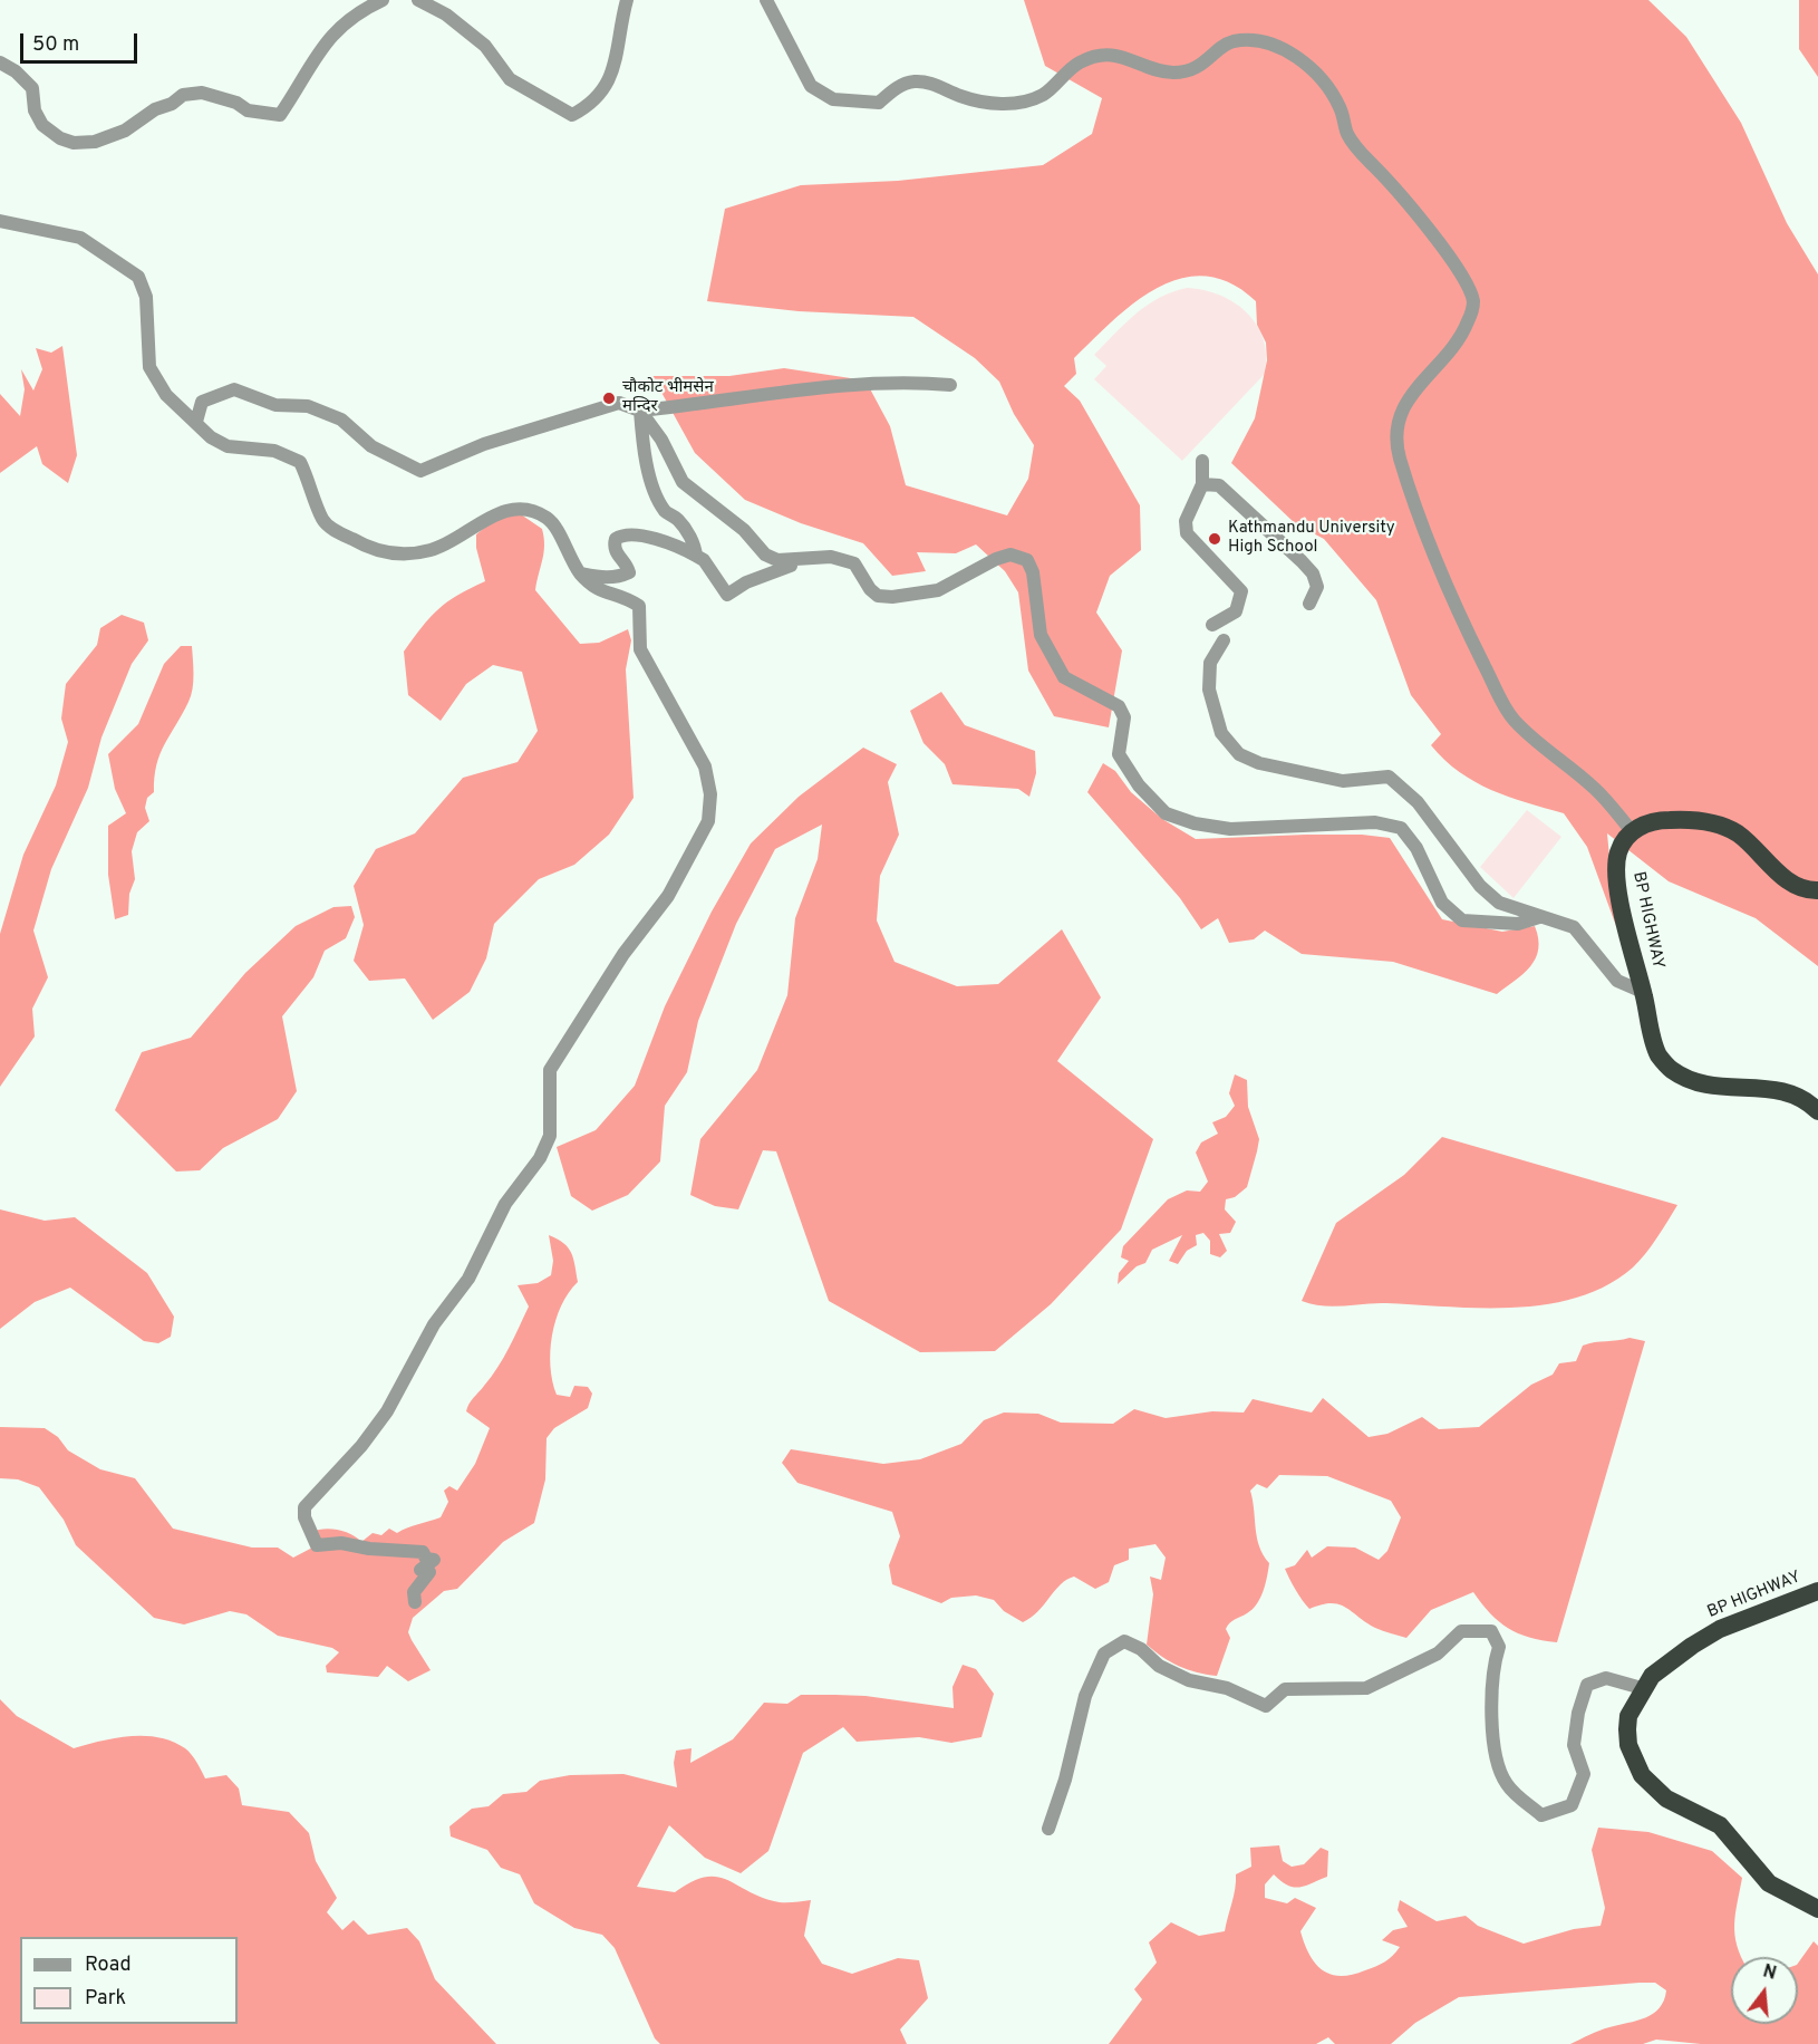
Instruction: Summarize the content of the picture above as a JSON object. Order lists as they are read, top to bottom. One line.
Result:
{"streets":{"highway":["BP HIGHWAY"]},"places":["चौकोट भीमसेन मन्दिर","Kathmandu University High School"],"legend":["Road","Park"],"scale_bar":"50 m","north":"top"}
